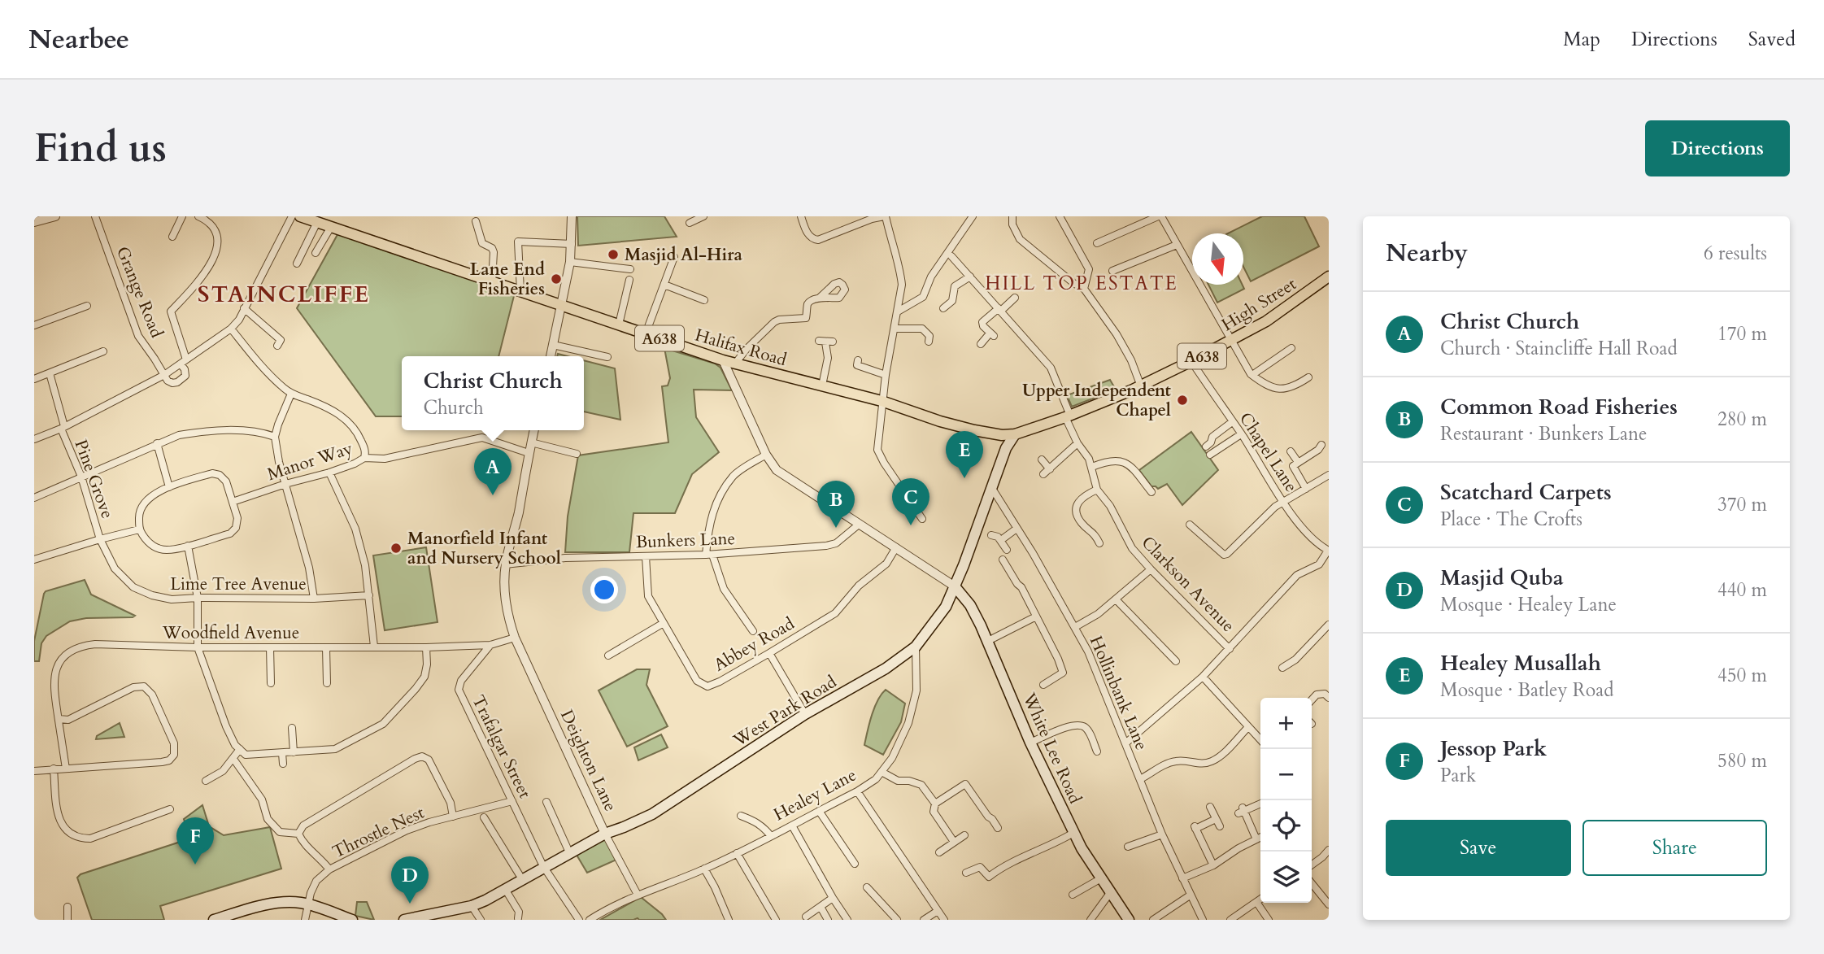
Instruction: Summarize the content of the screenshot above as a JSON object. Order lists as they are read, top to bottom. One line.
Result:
{"streets":{"main road":["High Street","A638","Halifax Road","West Park Road","White Lee Road"],"street":["Grange Road","Chapel Lane","Manor Way","Pine Grove","Bunkers Lane","Lime Tree Avenue","Clarkson Avenue","Woodfield Avenue","Abbey Road","Hollinbank Lane","Trafalgar Street","Deighton Lane","Healey Lane","Throstle Nest"]},"crossings":[["High Street","Halifax Road"],["High Street","Chapel Lane"],["High Street","Clarkson Avenue"],["High Street","West Park Road"],["Halifax Road","West Park Road"],["Manor Way","Deighton Lane"],["Pine Grove","Lime Tree Avenue"],["Bunkers Lane","Abbey Road"],["Bunkers Lane","Deighton Lane"],["Woodfield Avenue","Trafalgar Street"],["Woodfield Avenue","Deighton Lane"],["Hollinbank Lane","West Park Road"],["West Park Road","White Lee Road"],["West Park Road","Deighton Lane"],["West Park Road","Healey Lane"],["Trafalgar Street","Throstle Nest"],["Deighton Lane","Healey Lane"]],"districts":["HILL TOP ESTATE","STAINCLIFFE"],"places":["Masjid Al-Hira","Lane End Fisheries","Upper Independent Chapel","Manorfield Infant and Nursery School"],"north":"bottom","page":{"header":"Nearbee","nav":["Map","Directions","Saved"],"buttons":["Directions",["Save","Share"]],"title":"Find us","heading":["Nearby","6 results"],"list":[{"mark":"A","name":"Christ Church","note":"Church · Staincliffe Hall Road","value":"170 m"},{"mark":"B","name":"Common Road Fisheries","note":"Restaurant · Bunkers Lane","value":"280 m"},{"mark":"C","name":"Scatchard Carpets","note":"Place · The Crofts","value":"370 m"},{"mark":"D","name":"Masjid Quba","note":"Mosque · Healey Lane","value":"440 m"},{"mark":"E","name":"Healey Musallah","note":"Mosque · Batley Road","value":"450 m"},{"mark":"F","name":"Jessop Park","note":"Park","value":"580 m"}],"popup":["Christ Church","Church"],"pins":["E","A","C","B","F","D"],"map_buttons":["+","−"]}}
